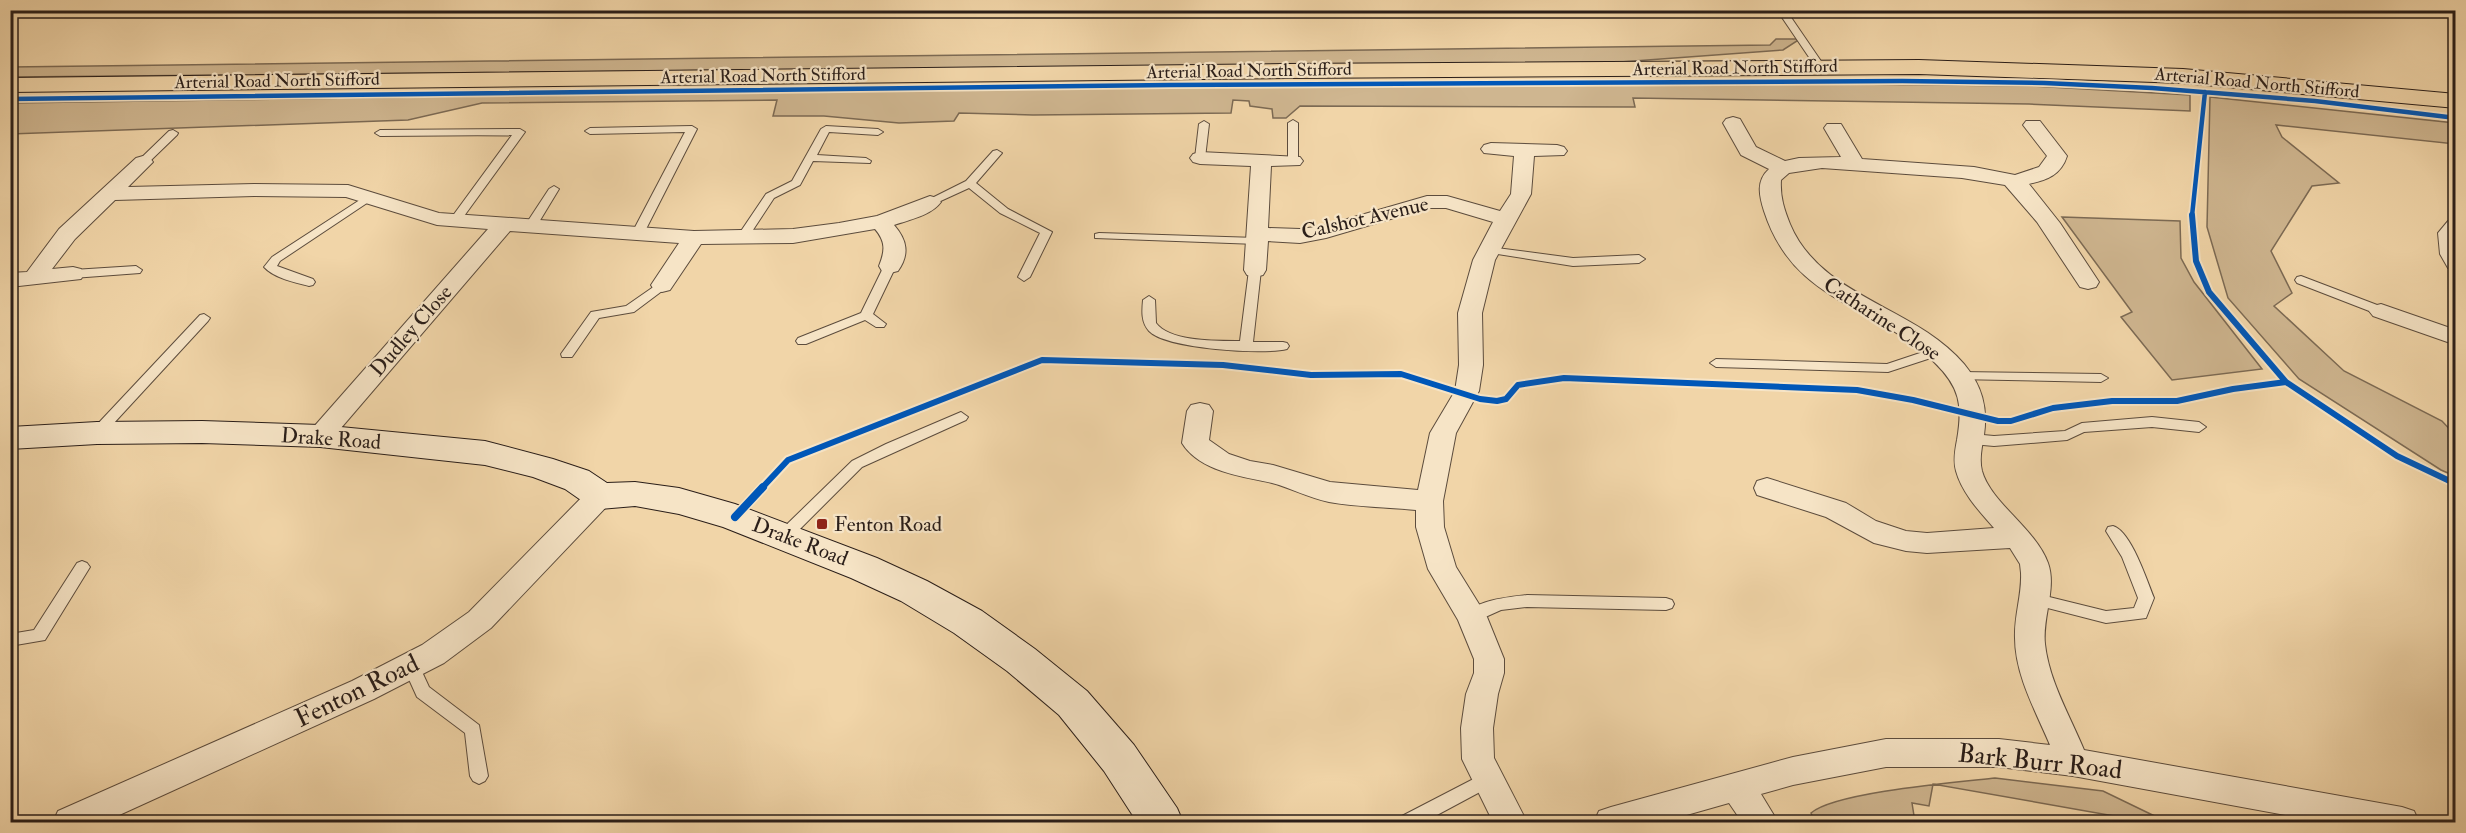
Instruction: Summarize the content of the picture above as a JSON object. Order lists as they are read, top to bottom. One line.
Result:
{"streets":{"main road":["Arterial Road North Stifford"],"street":["Calshot Avenue","Catharine Close","Dudley Close","Drake Road","Fenton Road","Bark Burr Road"]},"crossings":[["Catharine Close","Bark Burr Road"],["Dudley Close","Drake Road"],["Drake Road","Fenton Road"]],"places":{"transit":["Fenton Road"]}}
